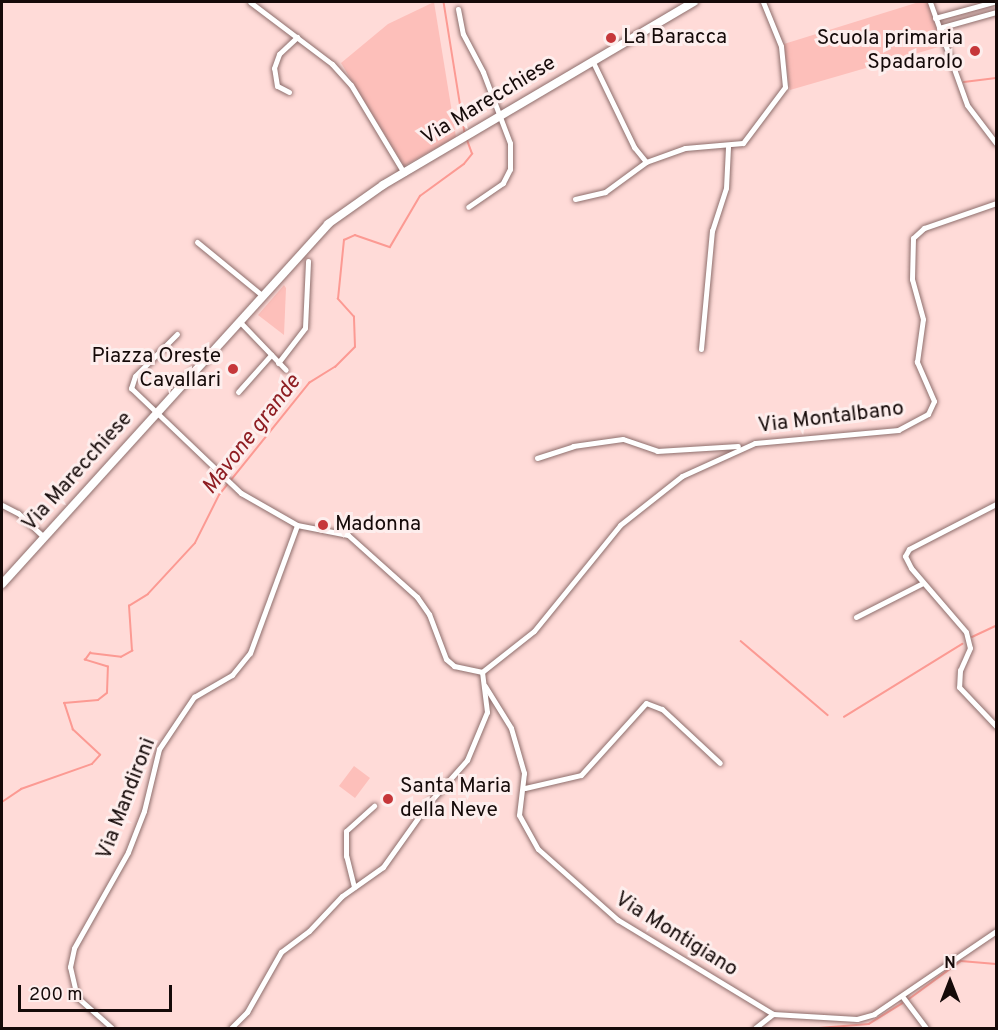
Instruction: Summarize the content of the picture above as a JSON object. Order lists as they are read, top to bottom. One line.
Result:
{"streets":{"main road":["Via Marecchiese"],"street":["Via Montalbano","Via Mandironi","Via Montigiano"]},"water":["Mavone grande"],"places":["La Baracca","Scuola primaria Spadarolo","Piazza Oreste Cavallari","Madonna","Santa Maria della Neve"],"scale_bar":"200 m","north":"top"}
